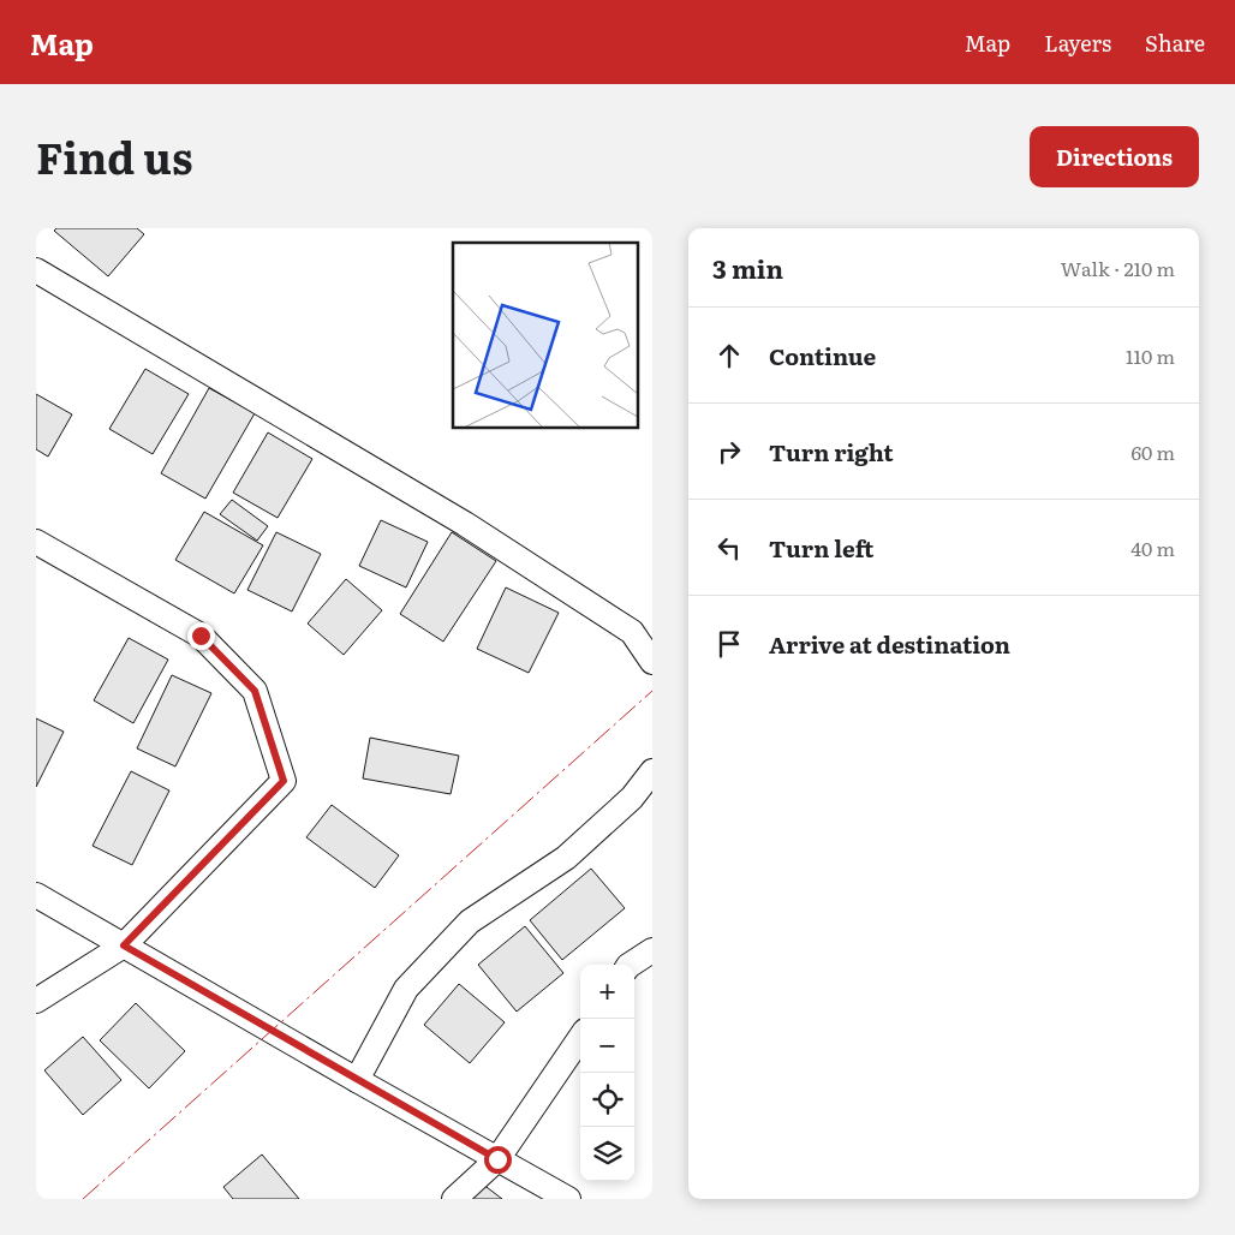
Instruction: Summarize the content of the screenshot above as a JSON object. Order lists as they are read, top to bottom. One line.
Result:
{"page":{"header":"Map","nav":["Map","Layers","Share"],"title":"Find us","buttons":"Directions","heading":["3 min","Walk · 210 m"],"list":[["Continue","110 m"],["Turn right","60 m"],["Turn left","40 m"],"Arrive at destination"],"map_buttons":["+","−"]}}
